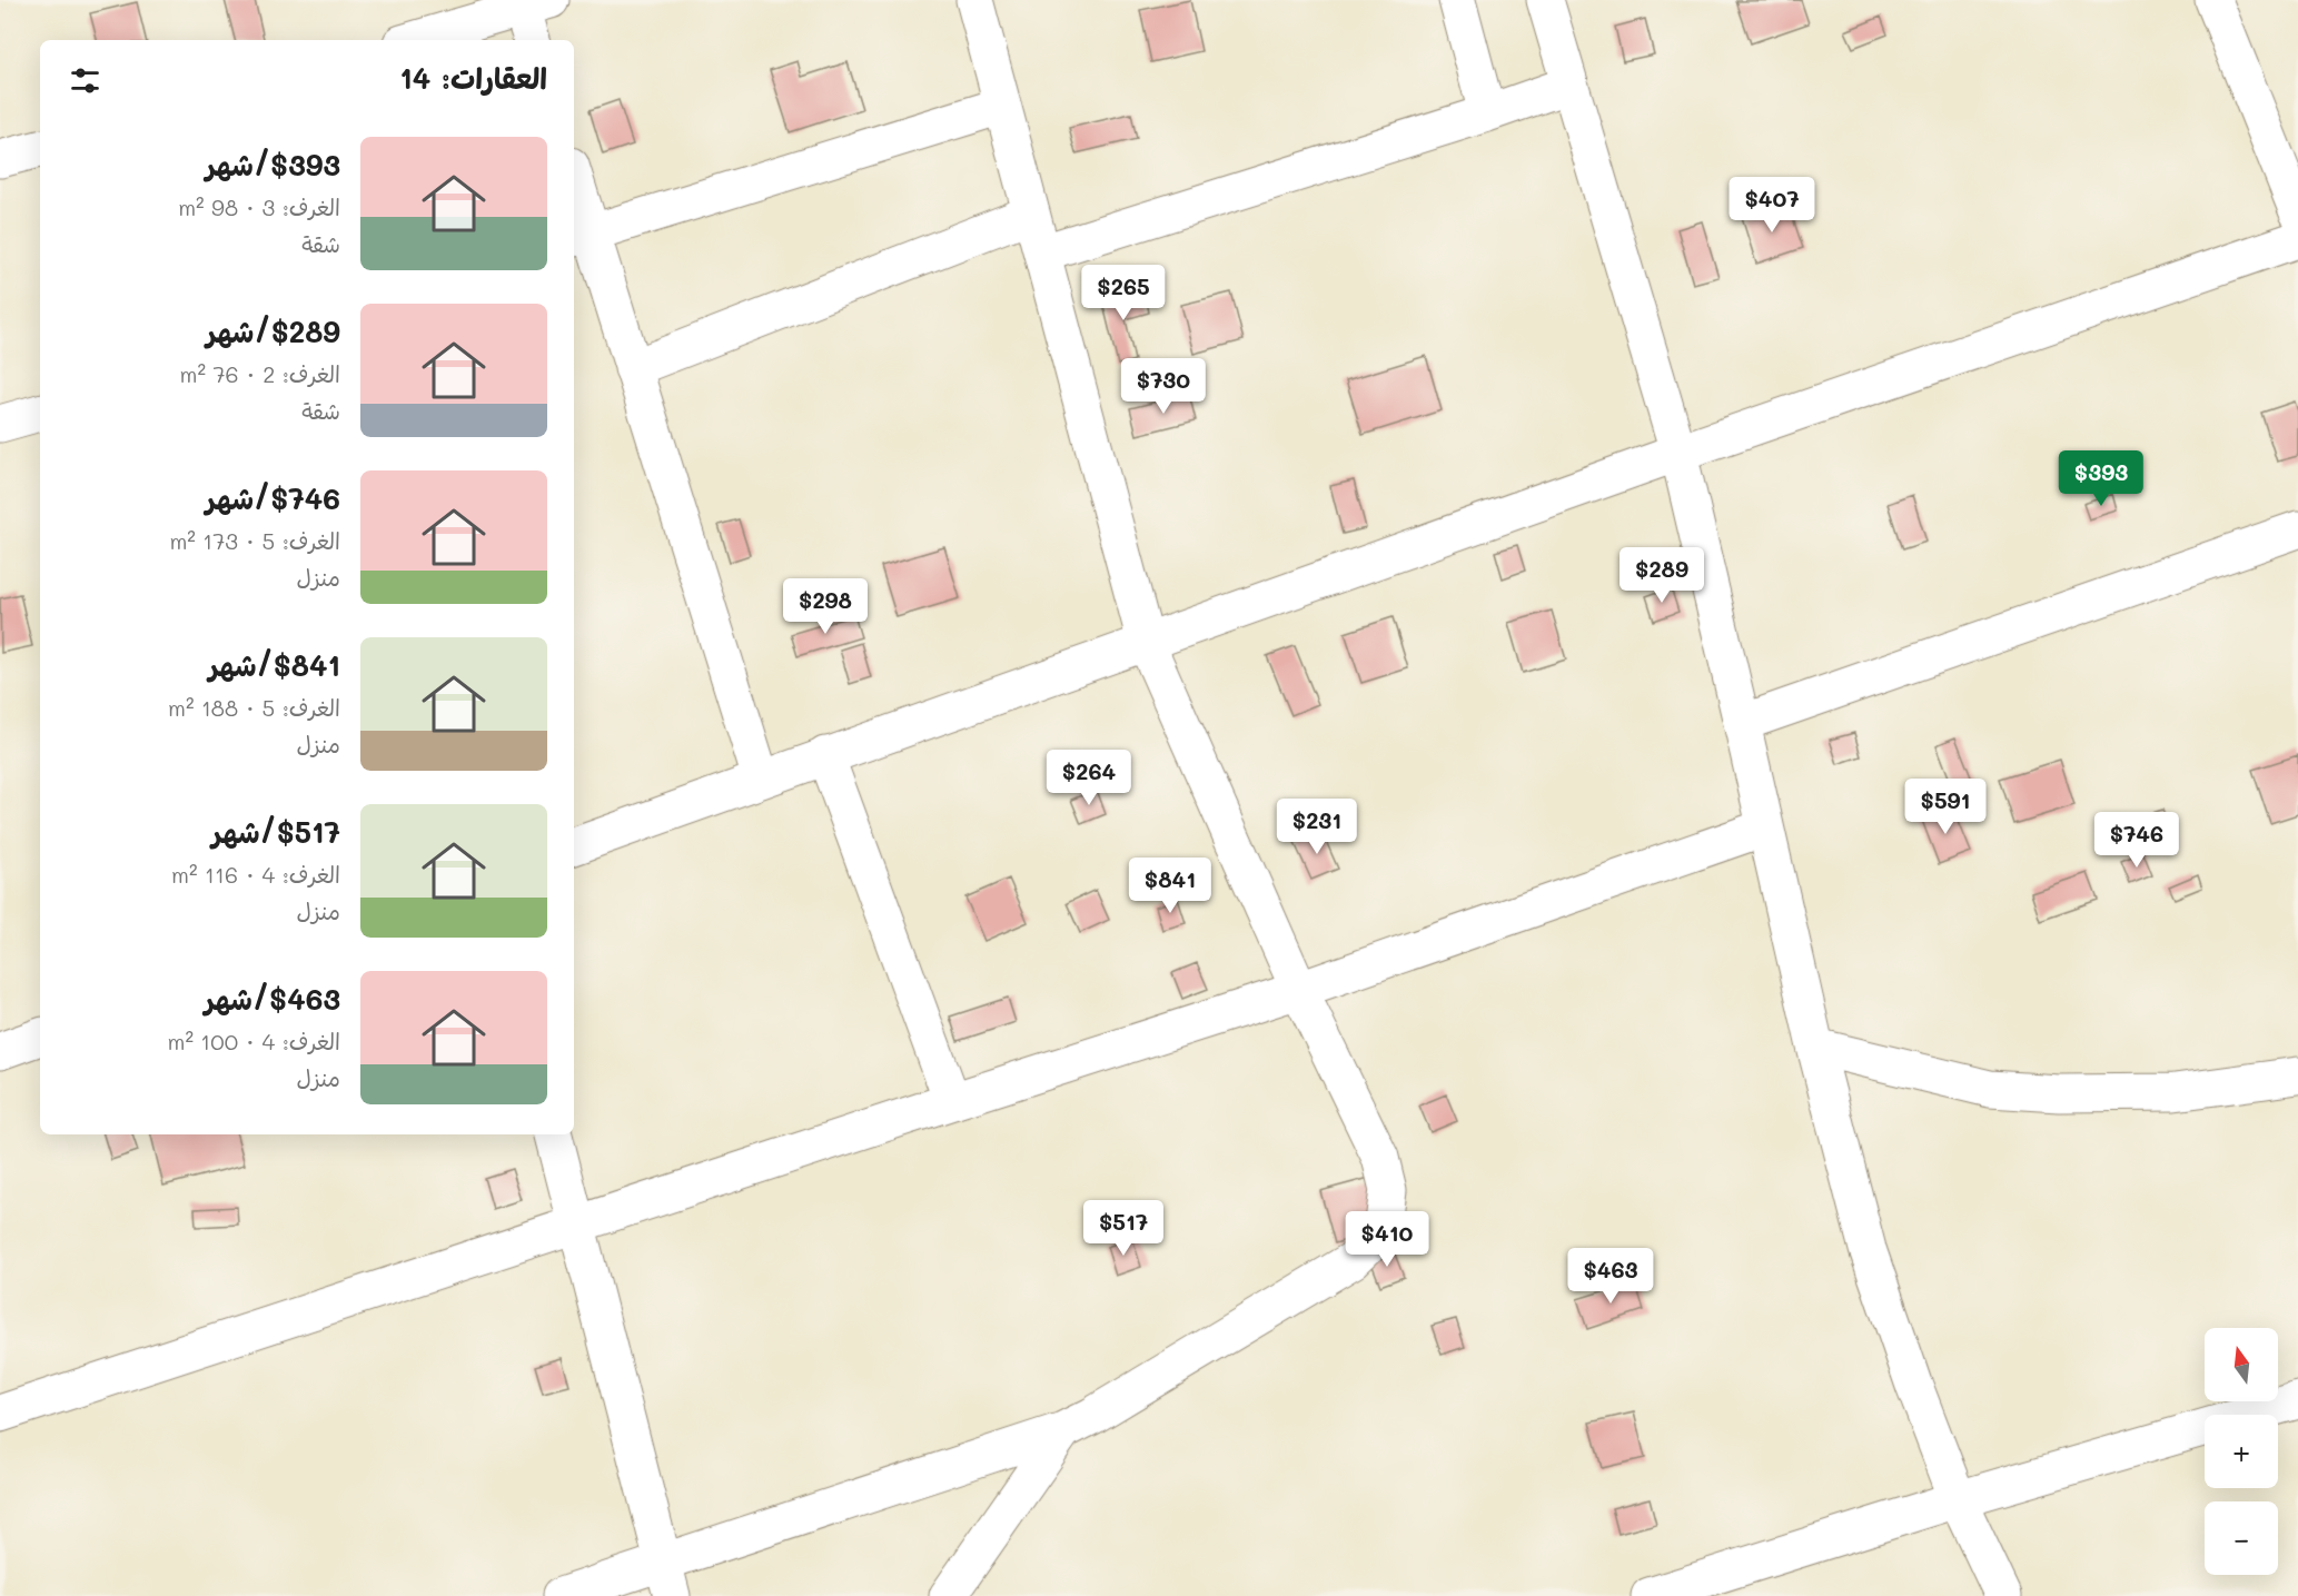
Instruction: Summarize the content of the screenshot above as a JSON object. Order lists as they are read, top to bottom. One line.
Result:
{"north":"top","page":{"heading":"العقارات: 14","list":[{"name":"$393/شهر","note":"الغرف: 3 · 98 m² · شقة"},{"name":"$289/شهر","note":"الغرف: 2 · 76 m² · شقة"},{"name":"$746/شهر","note":"الغرف: 5 · 173 m² · منزل"},{"name":"$841/شهر","note":"الغرف: 5 · 188 m² · منزل"},{"name":"$517/شهر","note":"الغرف: 4 · 116 m² · منزل"},{"name":"$463/شهر","note":"الغرف: 4 · 100 m² · منزل"}],"price":["$407","$265","$730","$393","$289","$298","$264","$591","$231","$746","$841","$517","$410","$463"],"map_buttons":["+","−"]}}
